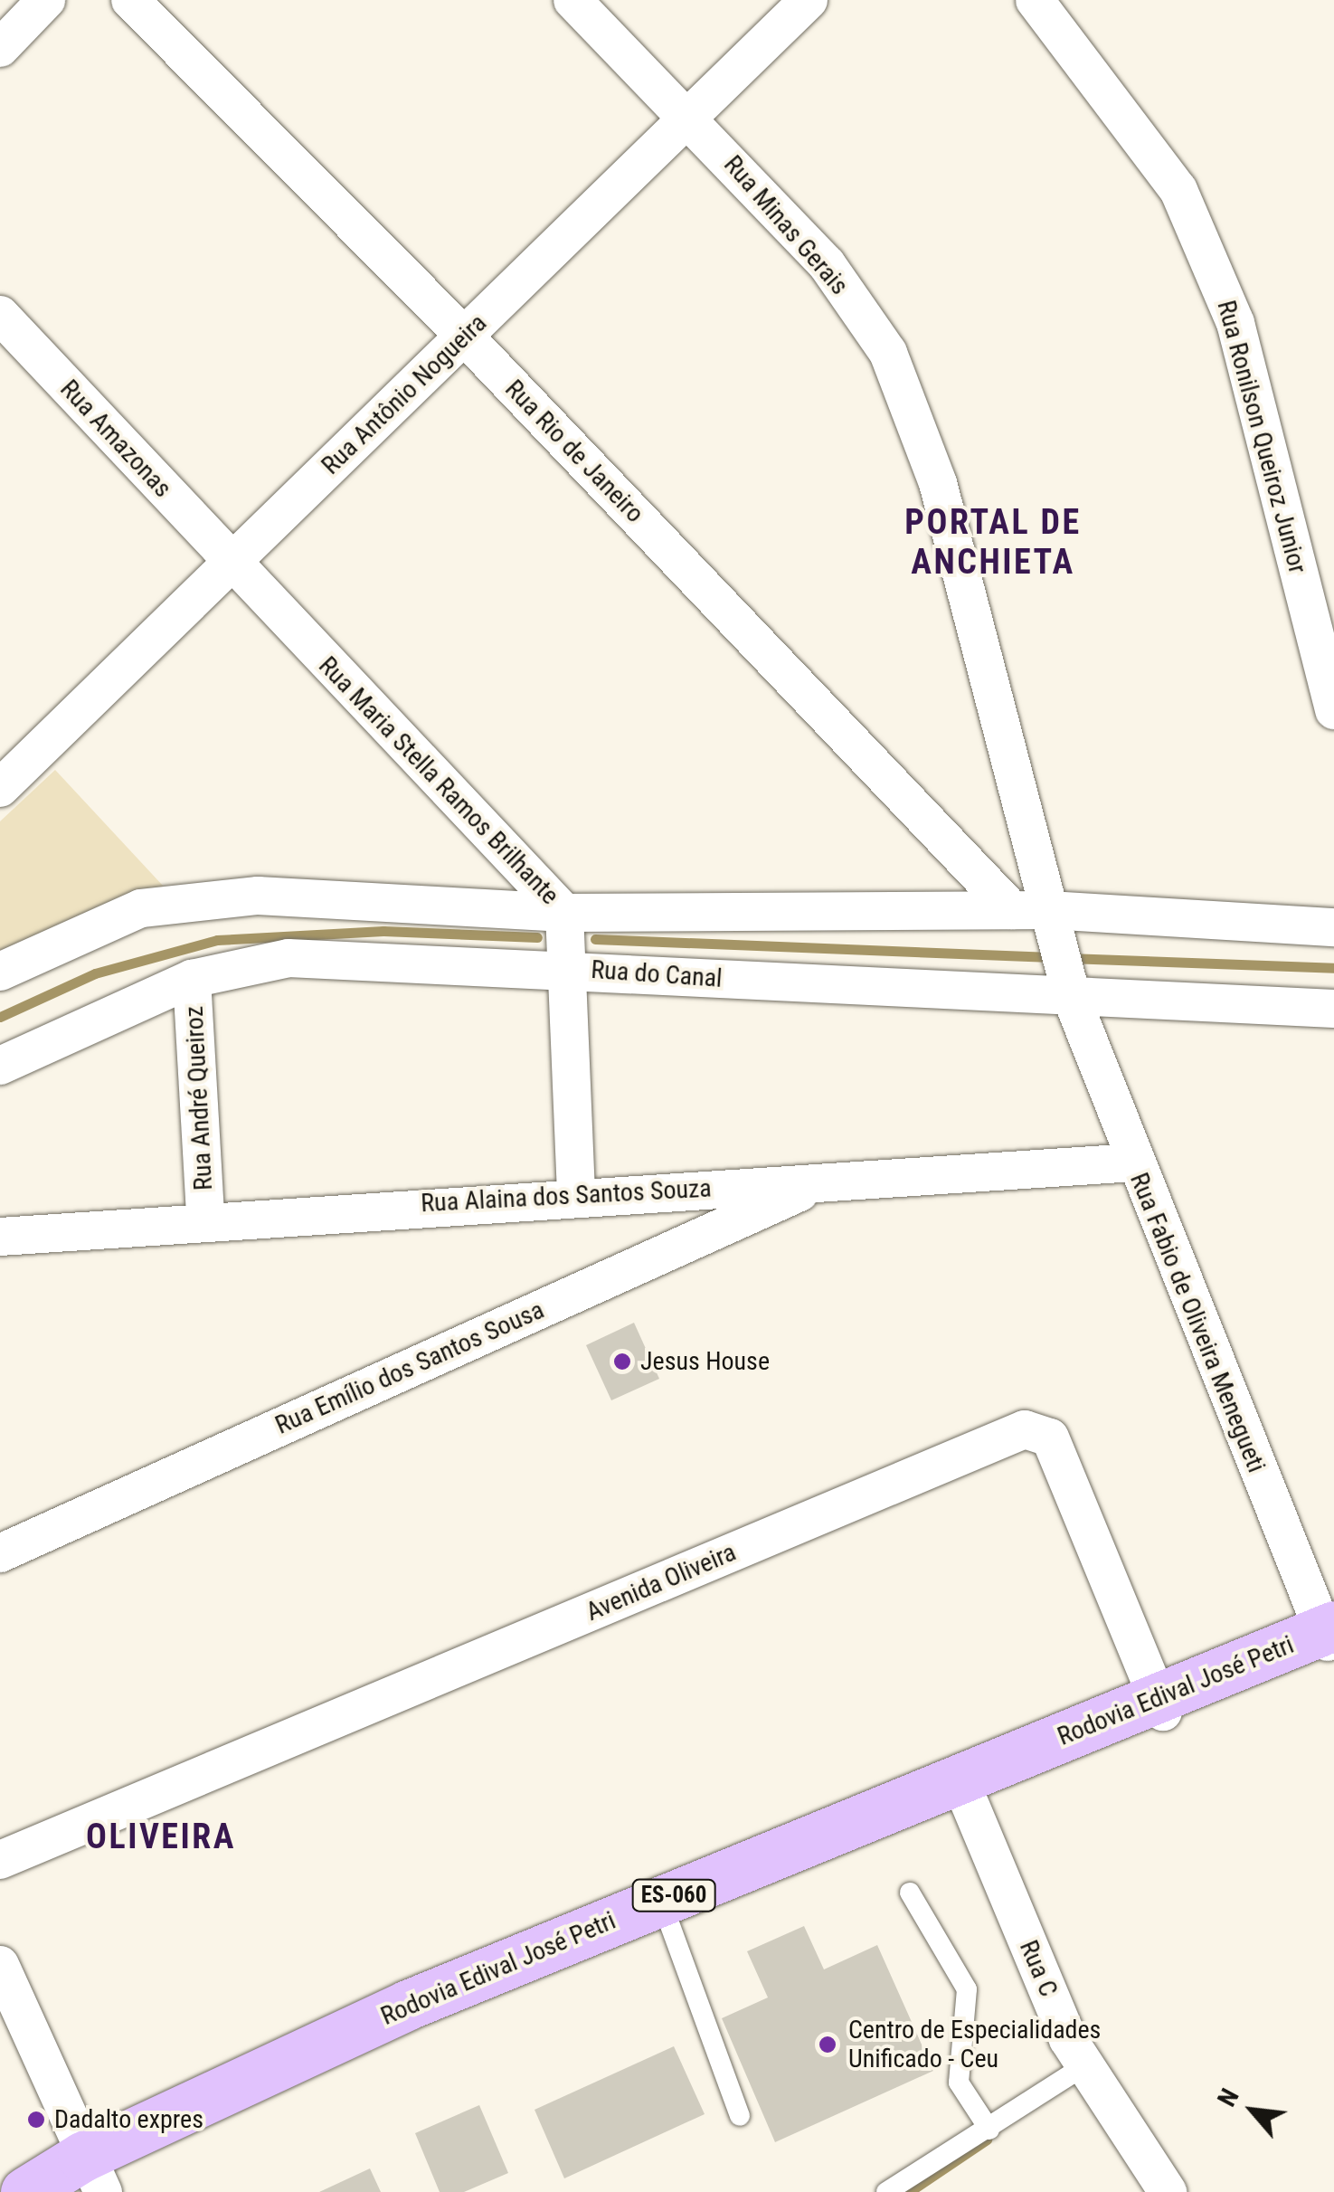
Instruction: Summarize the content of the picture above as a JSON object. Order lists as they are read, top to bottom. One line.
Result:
{"streets":{"main road":["Rodovia Edival José Petri","ES-060"],"street":["Rua Minas Gerais","Rua Antônio Nogueira","Rua Ronilson Queiroz Junior","Rua Amazonas","Rua Rio de Janeiro","Rua Maria Stella Ramos Brilhante","Rua do Canal","Rua André Queiroz","Rua Alaina dos Santos Souza","Rua Fabio de Oliveira Menegueti","Rua Emílio dos Santos Sousa","Avenida Oliveira","Rua C"]},"crossings":[["Rua Minas Gerais","Rua Antônio Nogueira"],["Rua Minas Gerais","Rua Rio de Janeiro"],["Rua Minas Gerais","Rua do Canal"],["Rua Minas Gerais","Rua Fabio de Oliveira Menegueti"],["Rua Antônio Nogueira","Rua Amazonas"],["Rua Antônio Nogueira","Rua Rio de Janeiro"],["Rua Antônio Nogueira","Rua Maria Stella Ramos Brilhante"],["Rua Amazonas","Rua Maria Stella Ramos Brilhante"],["Rua Maria Stella Ramos Brilhante","Rua do Canal"],["Rua Maria Stella Ramos Brilhante","Rua Alaina dos Santos Souza"],["Rua do Canal","Rua André Queiroz"],["Rua do Canal","Rua Fabio de Oliveira Menegueti"],["Rua André Queiroz","Rua Alaina dos Santos Souza"],["Rua Alaina dos Santos Souza","Rua Fabio de Oliveira Menegueti"],["Rua Alaina dos Santos Souza","Rua Emílio dos Santos Sousa"],["Rua Fabio de Oliveira Menegueti","Rodovia Edival José Petri"],["Avenida Oliveira","Rodovia Edival José Petri"],["Rodovia Edival José Petri","Rua C"]],"districts":["PORTAL DE ANCHIETA","OLIVEIRA"],"places":["Jesus House","Centro de Especialidades Unificado - Ceu","Dadalto expres"],"north":"top left"}
